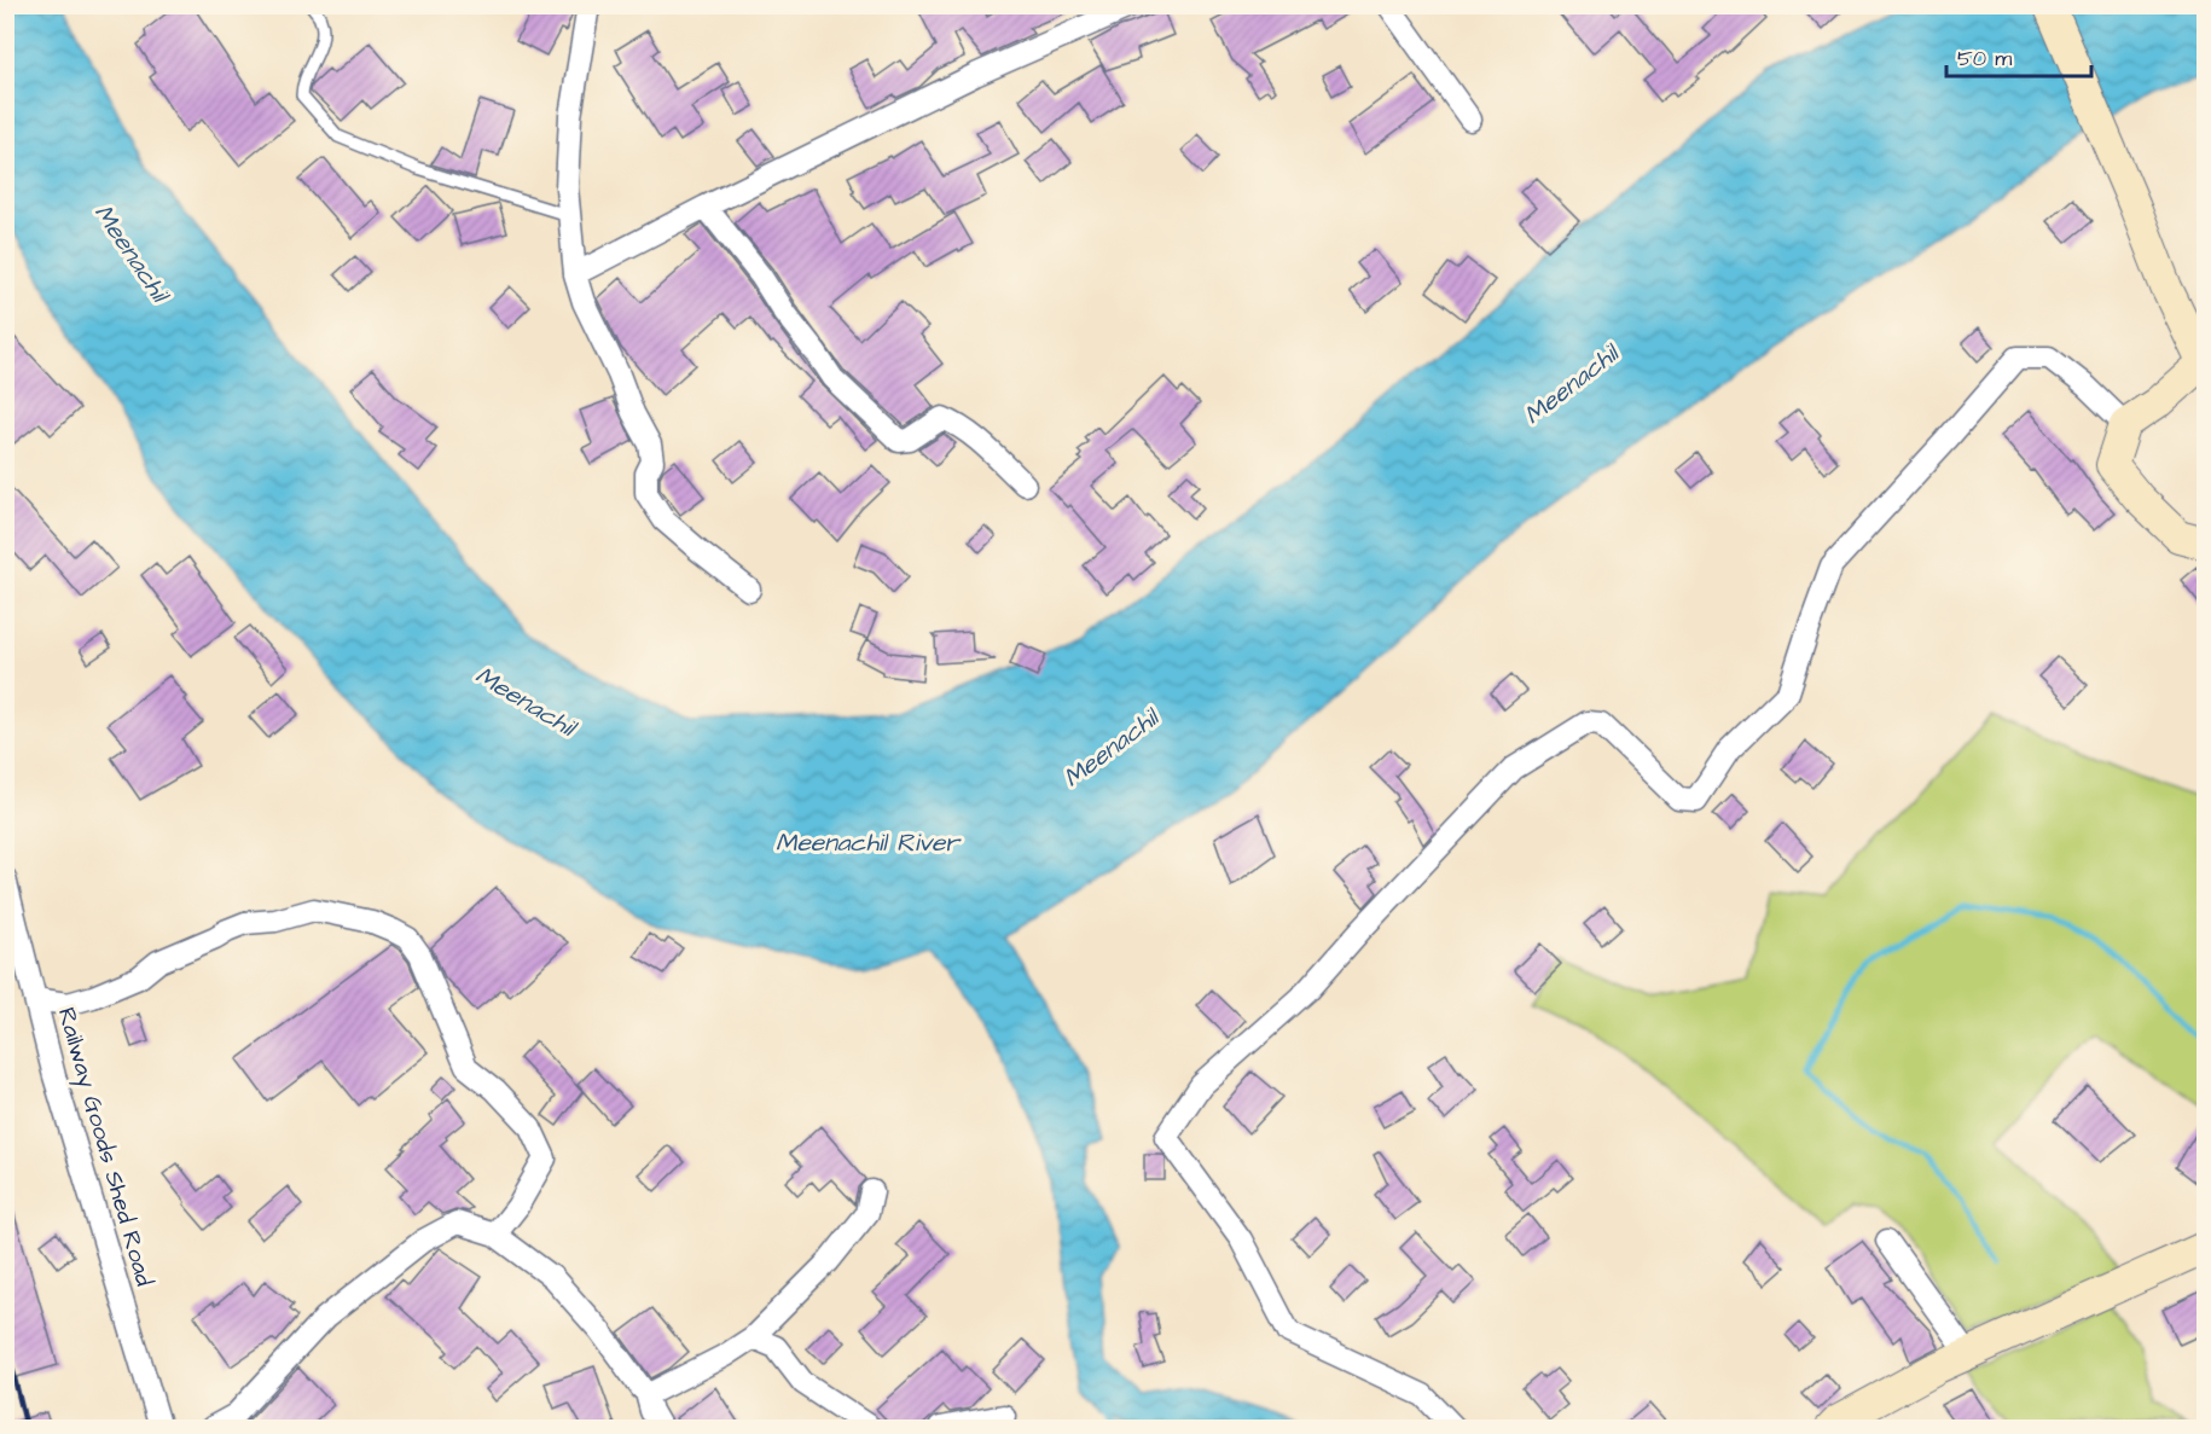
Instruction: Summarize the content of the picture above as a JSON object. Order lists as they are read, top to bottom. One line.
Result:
{"streets":{"street":["Railway Goods Shed Road"]},"water":["Meenachil","Meenachil River"],"scale_bar":"50 m"}
